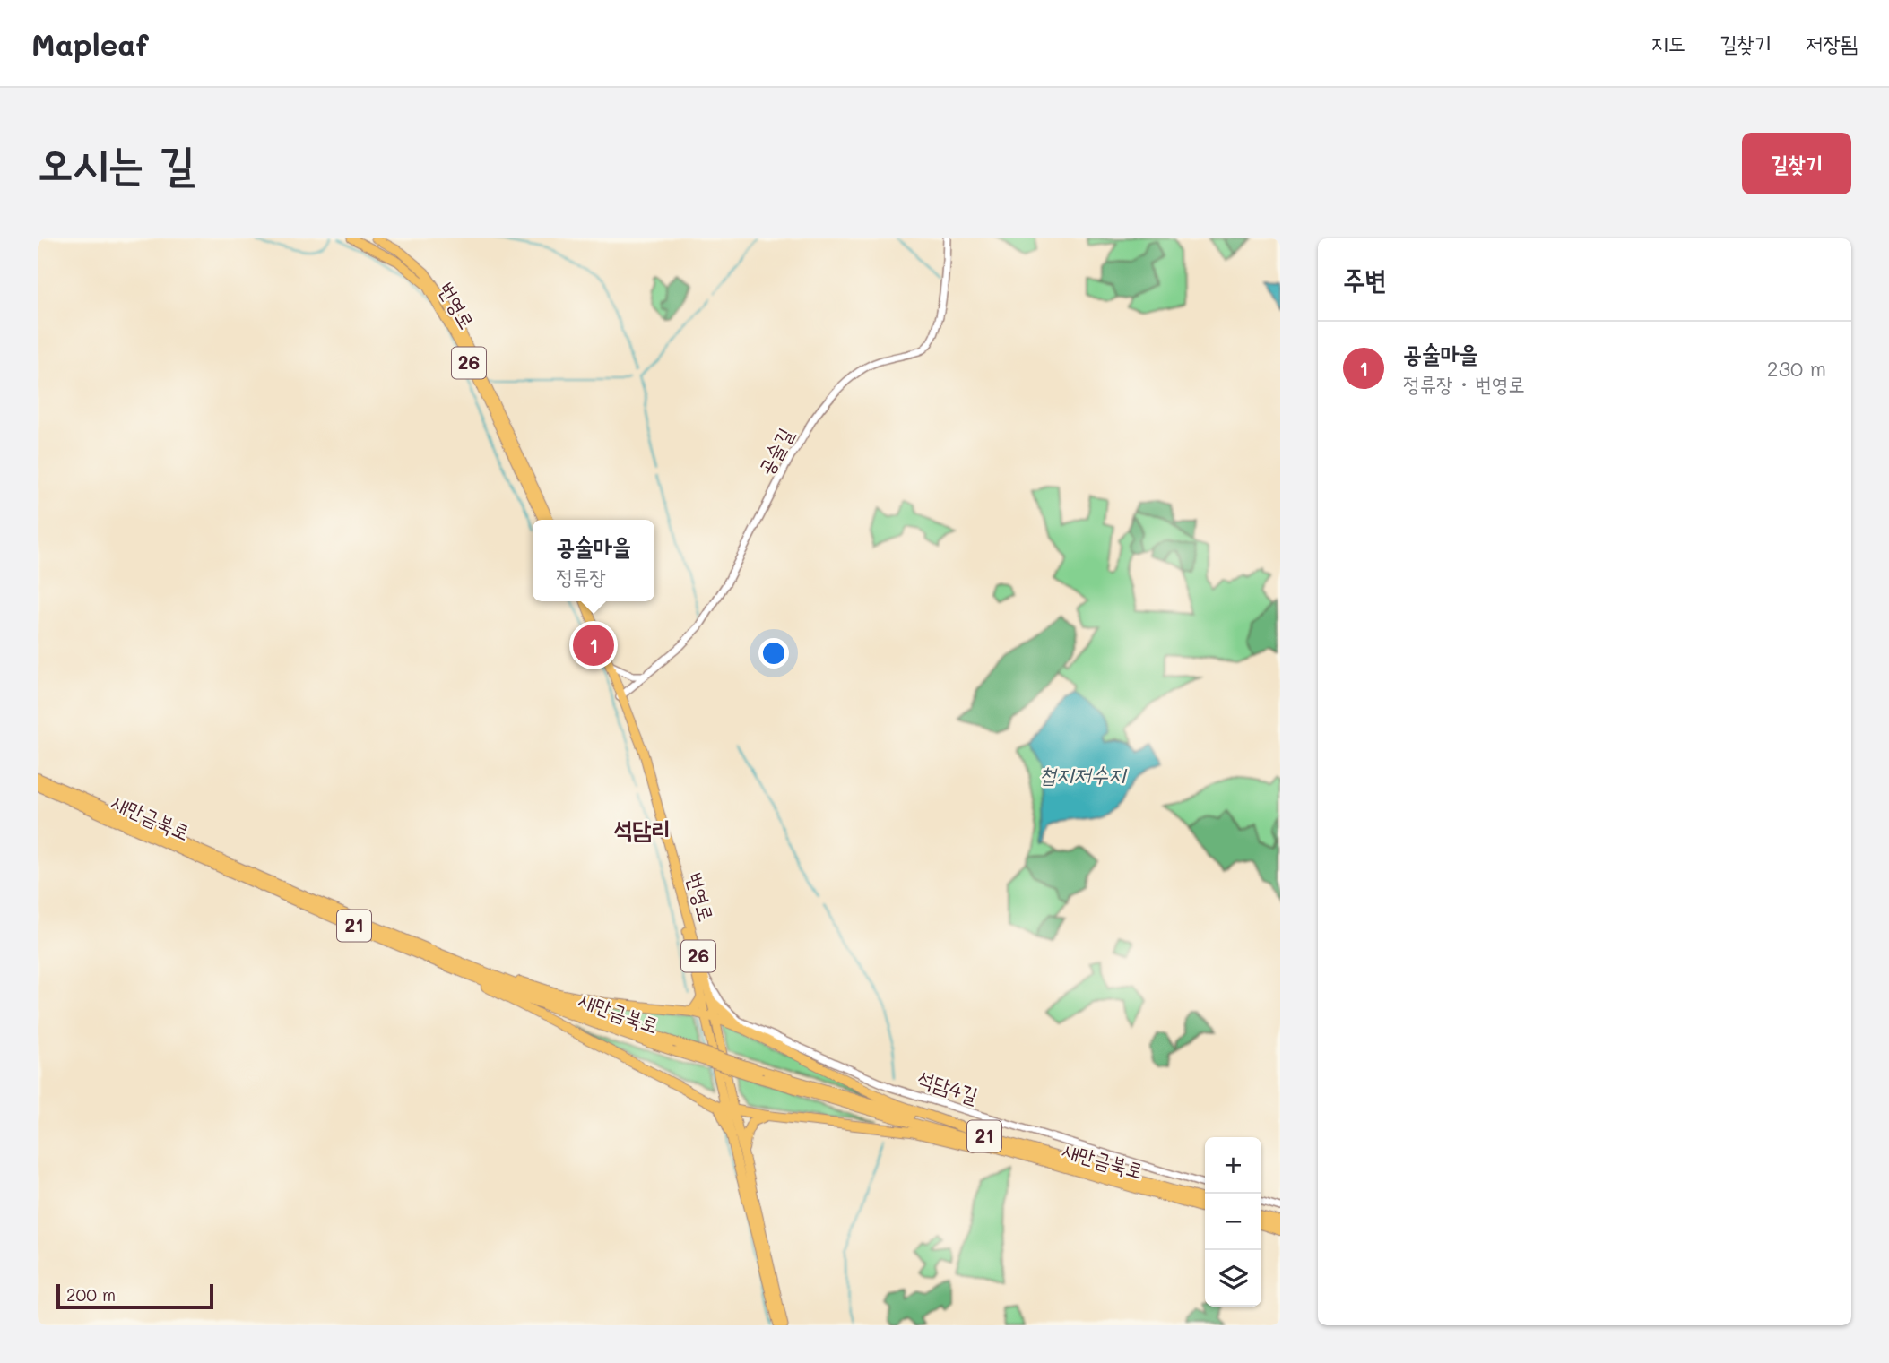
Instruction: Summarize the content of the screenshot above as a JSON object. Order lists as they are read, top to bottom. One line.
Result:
{"streets":{"highway":["새만금북로","21"],"main road":["번영로","26"],"street":["공술길","석담4길"]},"crossings":[["번영로","공술길"],["번영로","21"],["번영로","석담4길"],["새만금북로","21"]],"districts":["석담리"],"water":["첩지저수지"],"scale_bar":"200 m","page":{"header":"Mapleaf","nav":["지도","길찾기","저장됨"],"buttons":"길찾기","title":"오시는 길","heading":"주변","list":[{"mark":"1","name":"공술마을","note":"정류장 · 번영로","value":"230 m"}],"popup":["공술마을","정류장"],"pins":"1","map_buttons":["+","−"],"scale":"200 m"}}
